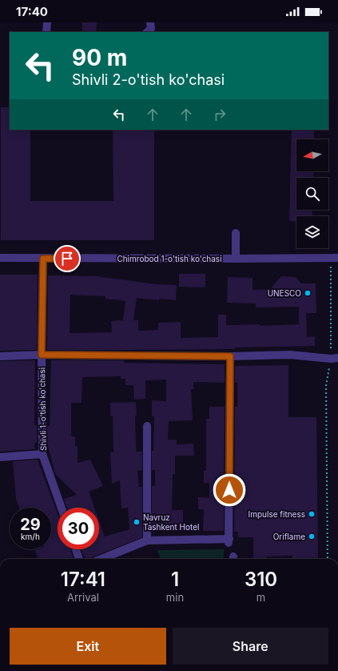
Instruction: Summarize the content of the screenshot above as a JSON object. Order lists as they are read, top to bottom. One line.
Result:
{"streets":{"street":["Chimrobod 1-o'tish ko'chasi","Shivli 1-o'tish ko'chasi"]},"crossings":[["Chimrobod 1-o'tish ko'chasi","Shivli 1-o'tish ko'chasi"]],"places":["UNESCO","Impulse fitness","Navruz Tashkent Hotel","Oriflame"],"north":"left","page":{"status":"17:40","turn":["90 m","Shivli 2-o'tish ko'chasi"],"speed":"29 km/h","limit":"30","eta":["17:41","Arrival","1","min","310","m"],"buttons":["Exit","Share"]}}
